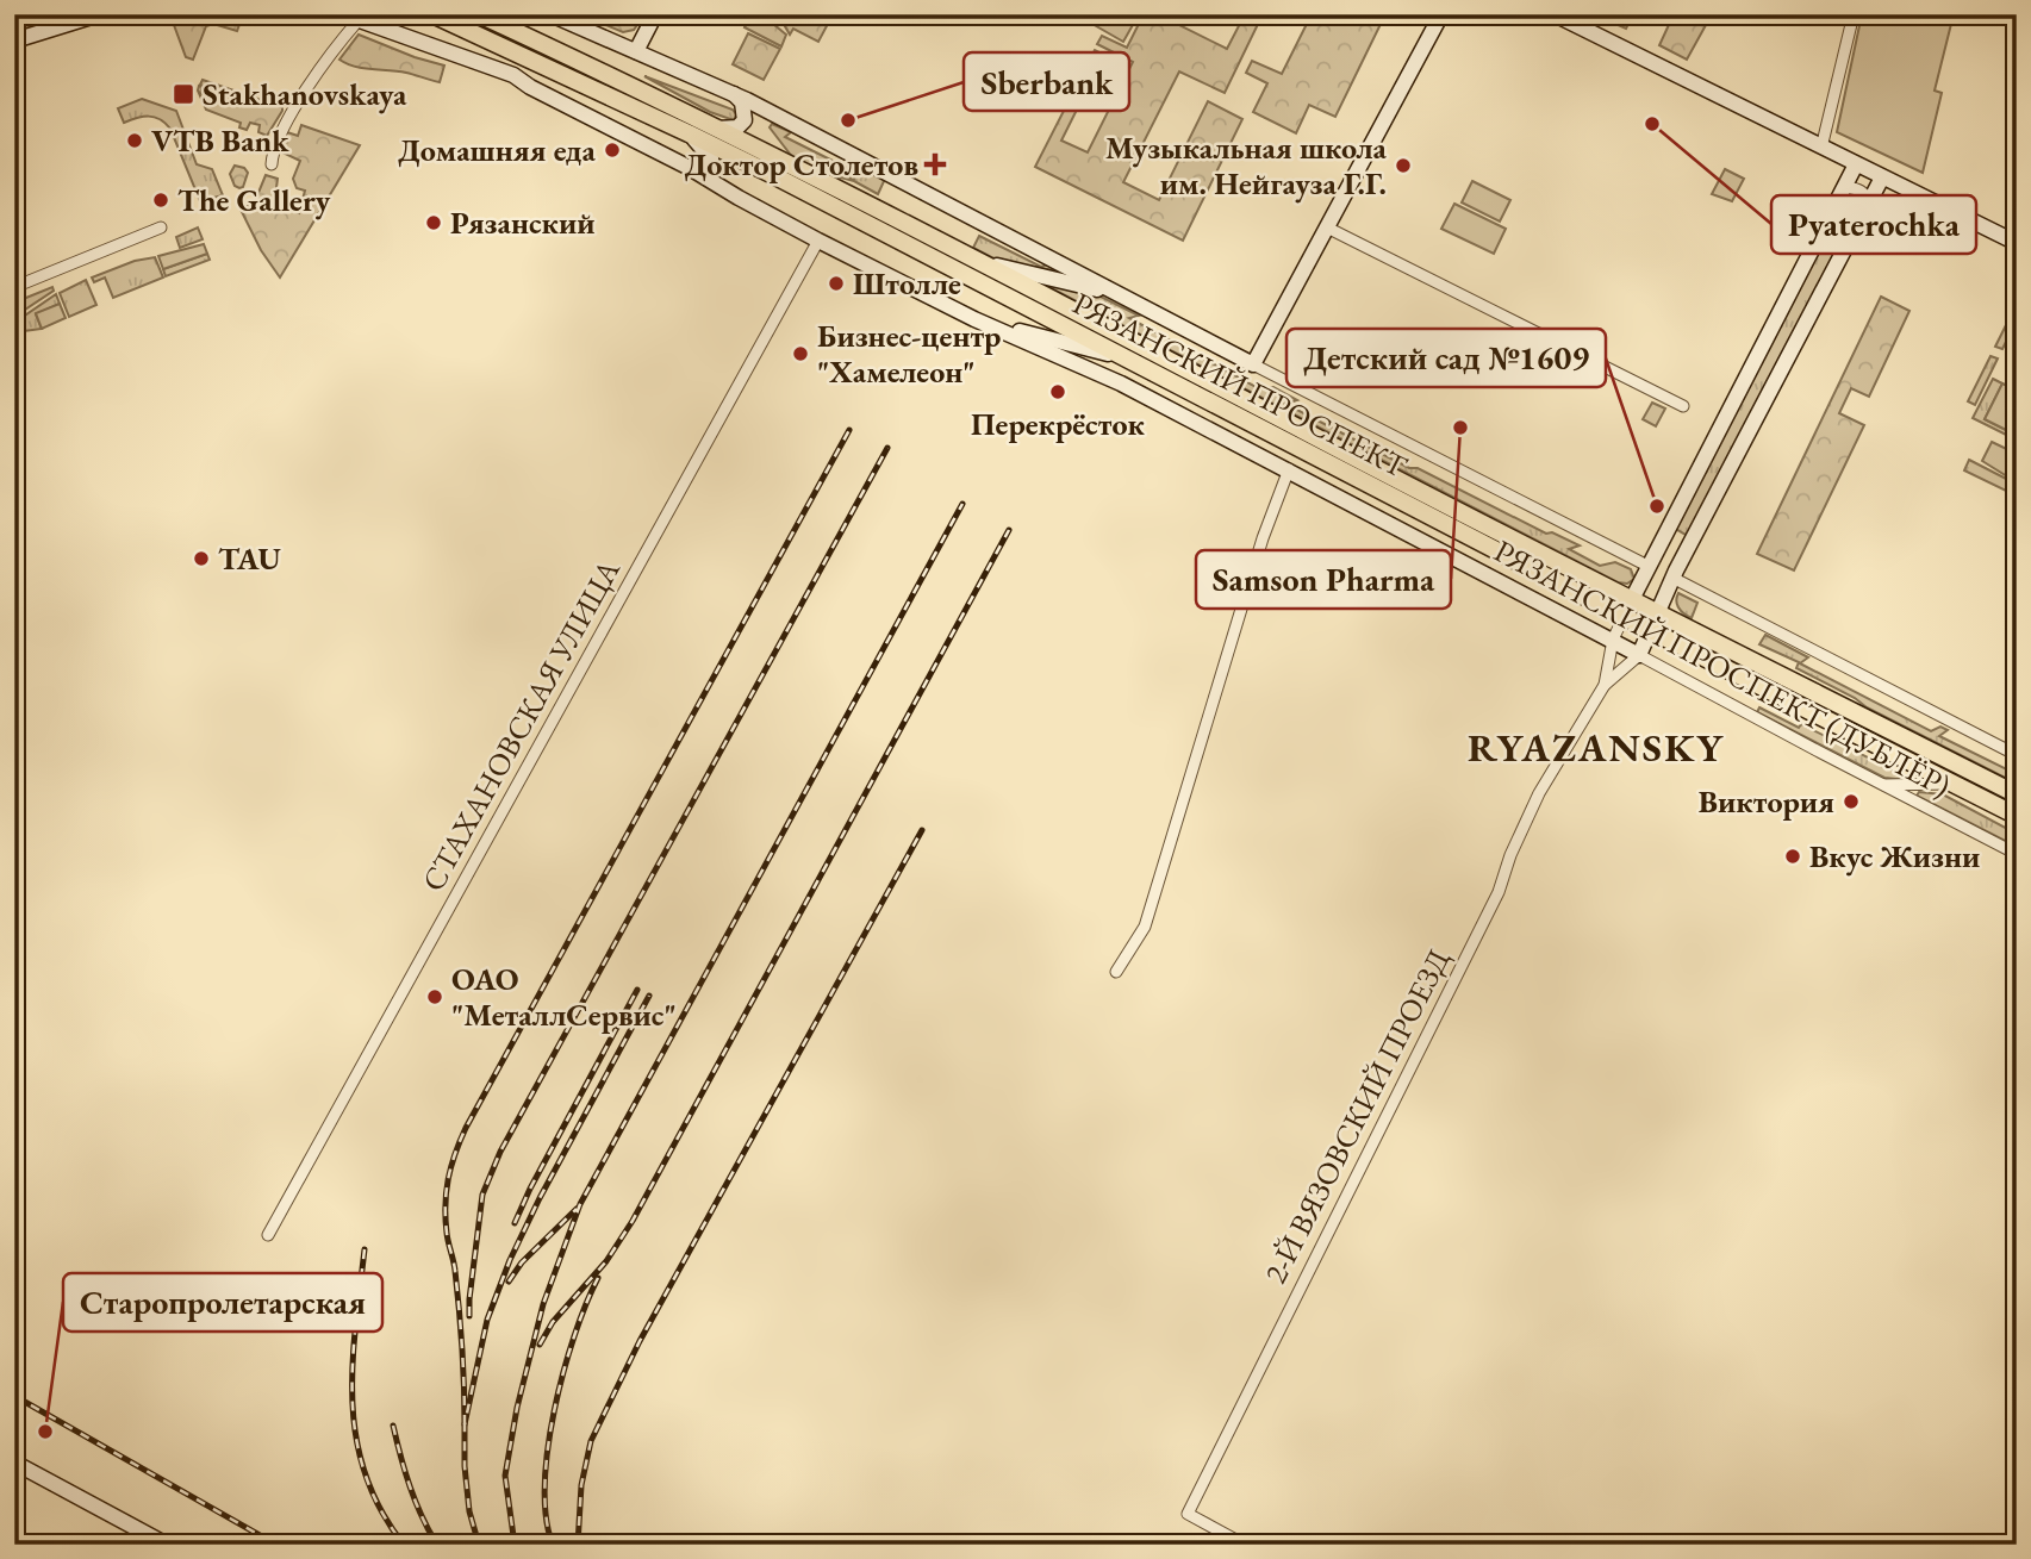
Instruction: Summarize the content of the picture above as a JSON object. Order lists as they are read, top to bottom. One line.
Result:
{"streets":{"main road":["РЯЗАНСКИЙ ПРОСПЕКТ"],"street":["РЯЗАНСКИЙ ПРОСПЕКТ (ДУБЛЁР)","СТАХАНОВСКАЯ УЛИЦА","2-Й ВЯЗОВСКИЙ ПРОЕЗД"]},"crossings":[["РЯЗАНСКИЙ ПРОСПЕКТ","2-Й ВЯЗОВСКИЙ ПРОЕЗД"],["РЯЗАНСКИЙ ПРОСПЕКТ (ДУБЛЁР)","СТАХАНОВСКАЯ УЛИЦА"],["РЯЗАНСКИЙ ПРОСПЕКТ (ДУБЛЁР)","2-Й ВЯЗОВСКИЙ ПРОЕЗД"]],"districts":["RYAZANSKY"],"places":{"transit":["Stakhanovskaya"],"other":["Sberbank","Pyaterochka","VTB Bank","Домашняя еда","Музыкальная школа им. Нейгауза Г.Г.","The Gallery","Рязанский","Штолле","Бизнес-центр \"Хамелеон\"","Перекрёсток","Samson Pharma","Детский сад №1609","TAU","Виктория","Вкус Жизни","ОАО \"МеталлСервис\"","Старопролетарская"],"health":["Доктор Столетов"]}}
